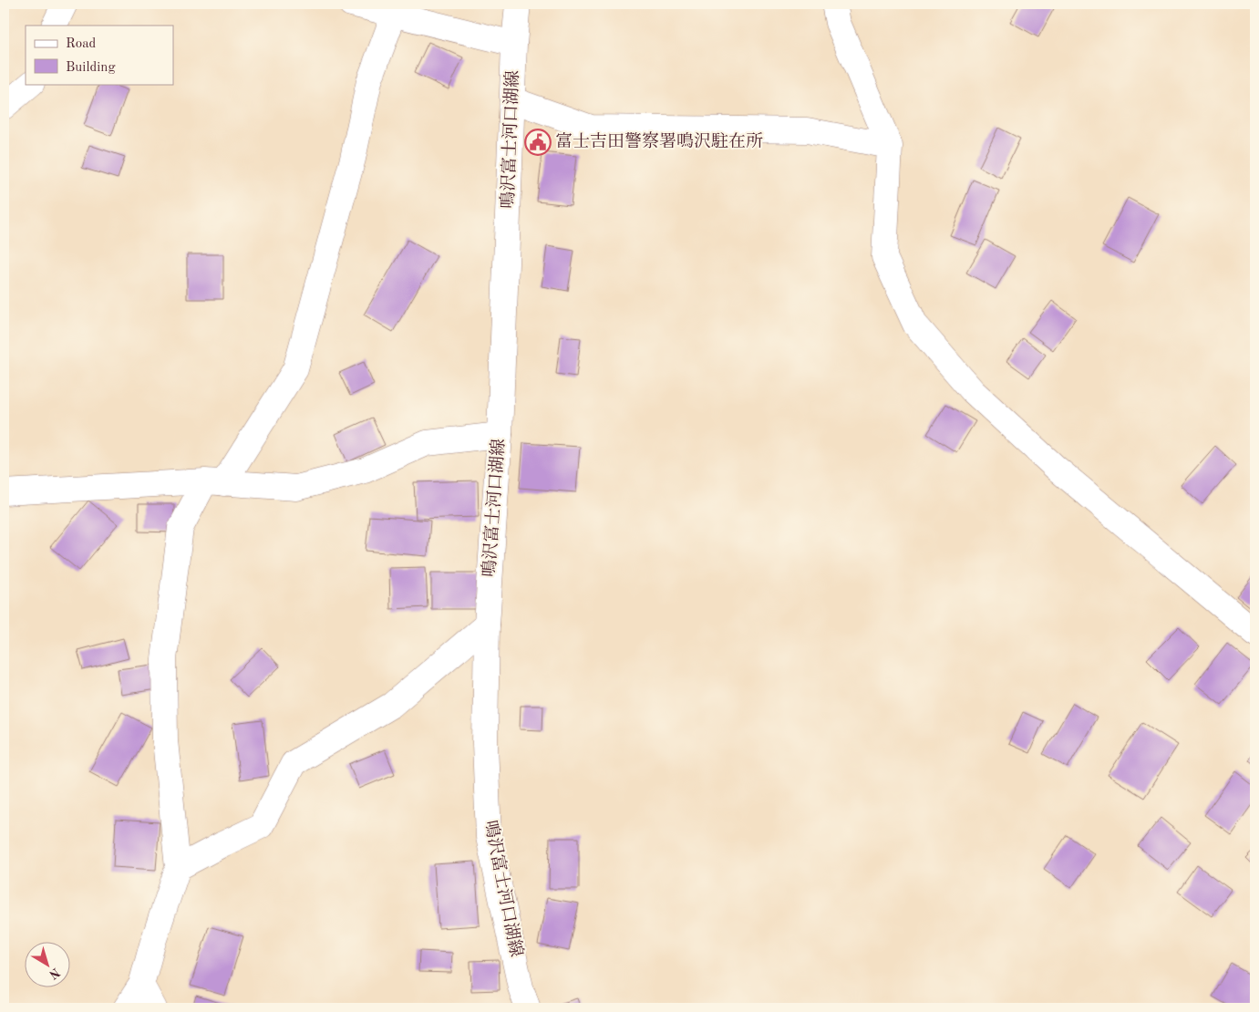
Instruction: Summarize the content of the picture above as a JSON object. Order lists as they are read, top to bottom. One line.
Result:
{"streets":{"street":["鳴沢富士河口湖線"]},"places":{"public building":["富士吉田警察署鳴沢駐在所"]},"legend":["Road","Building"],"north":"bottom right"}
